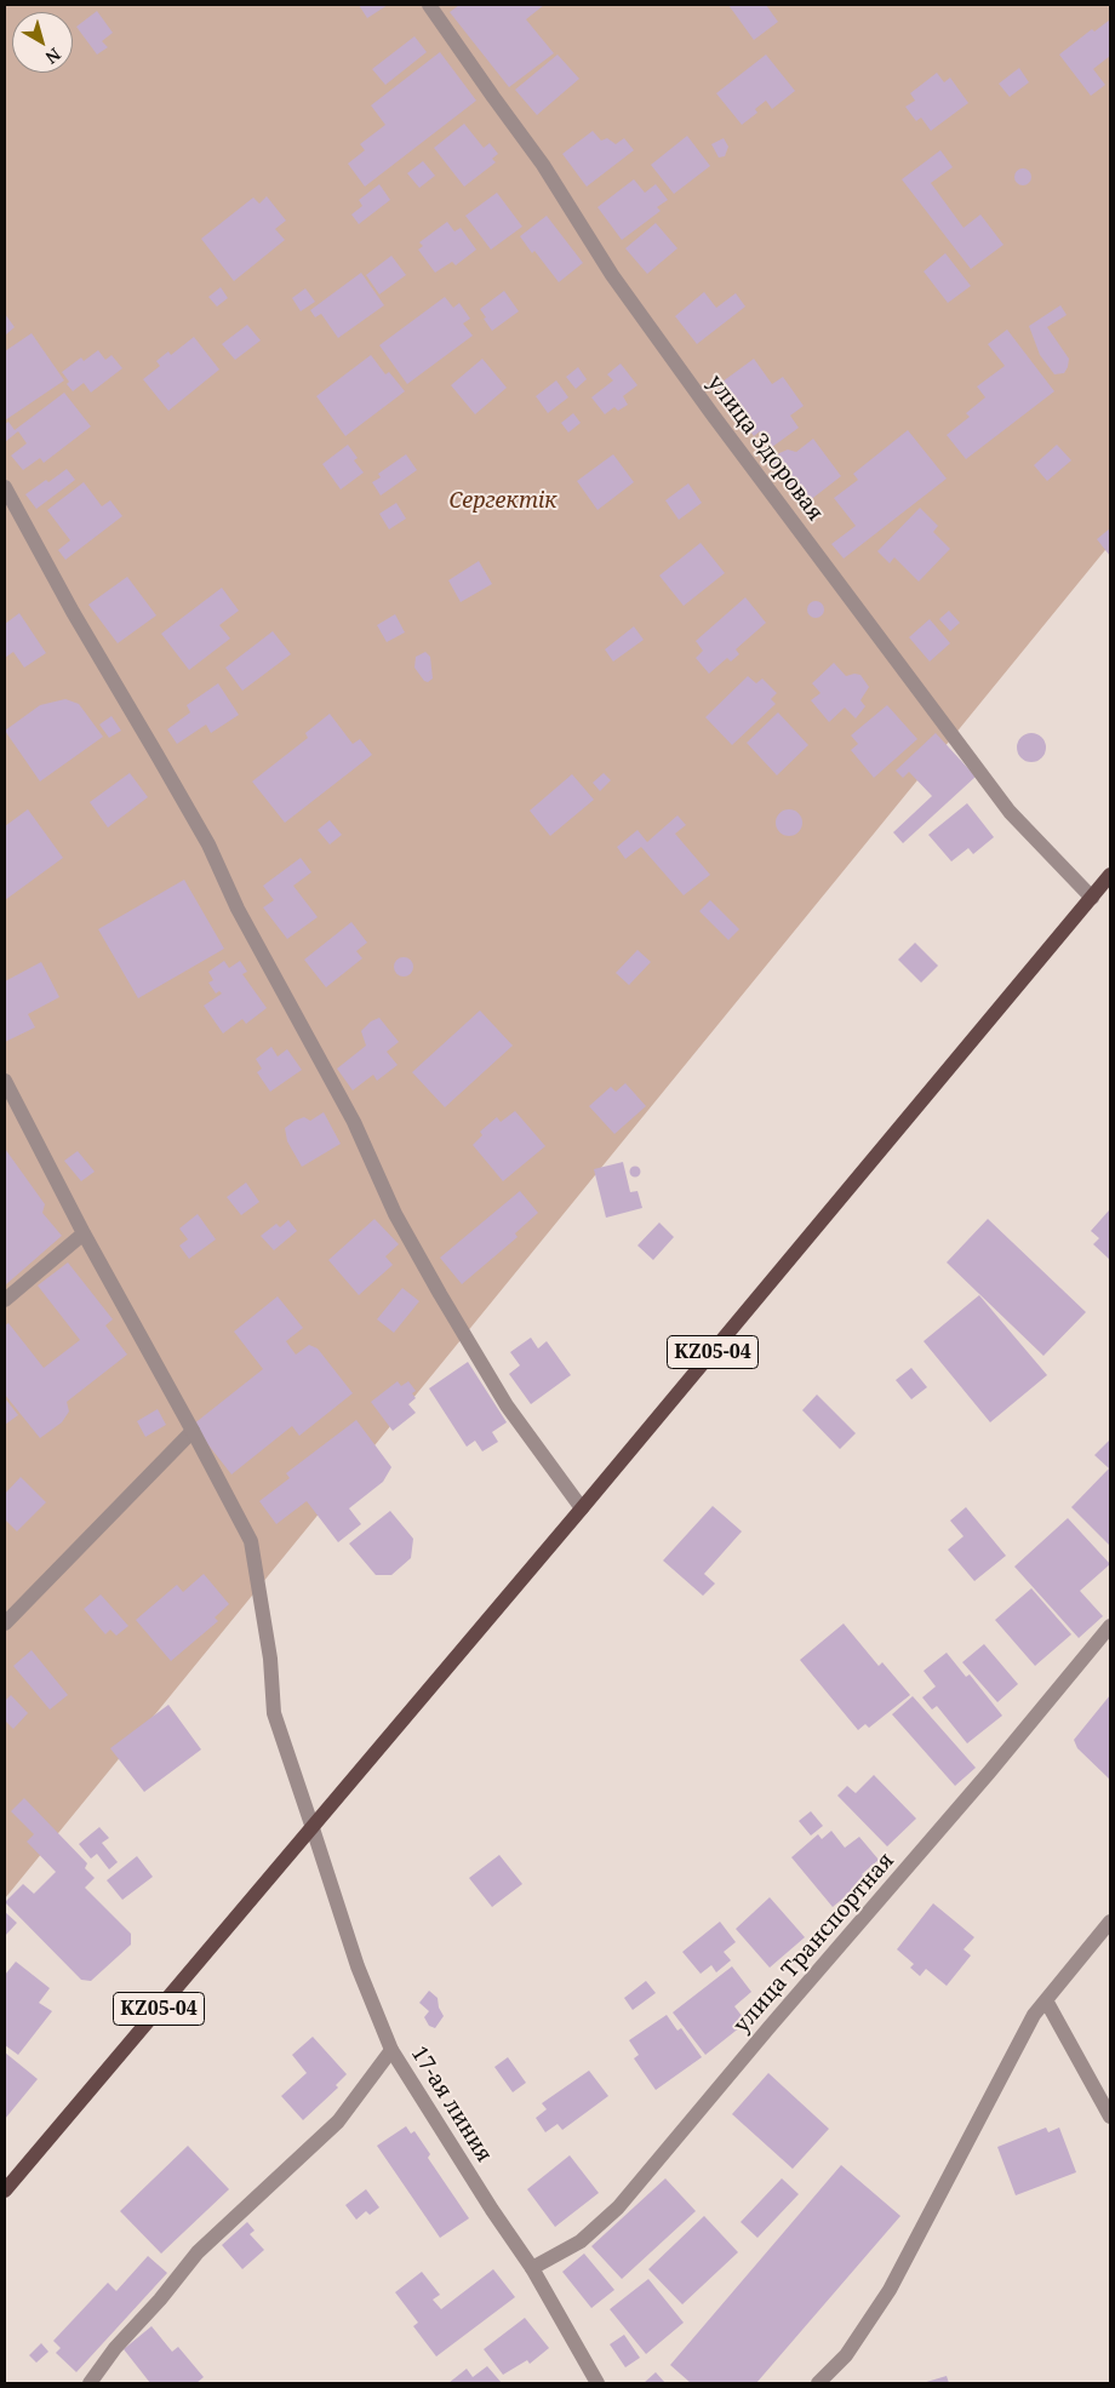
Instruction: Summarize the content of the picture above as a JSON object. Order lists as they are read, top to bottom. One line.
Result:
{"streets":{"main road":["KZ05-04"],"street":["улица Здоровая","улица Транспортная","17-ая линия"]},"crossings":[["улица Здоровая","KZ05-04"],["KZ05-04","17-ая линия"],["улица Транспортная","17-ая линия"]],"parks":["Сергектік"],"north":"bottom right"}
